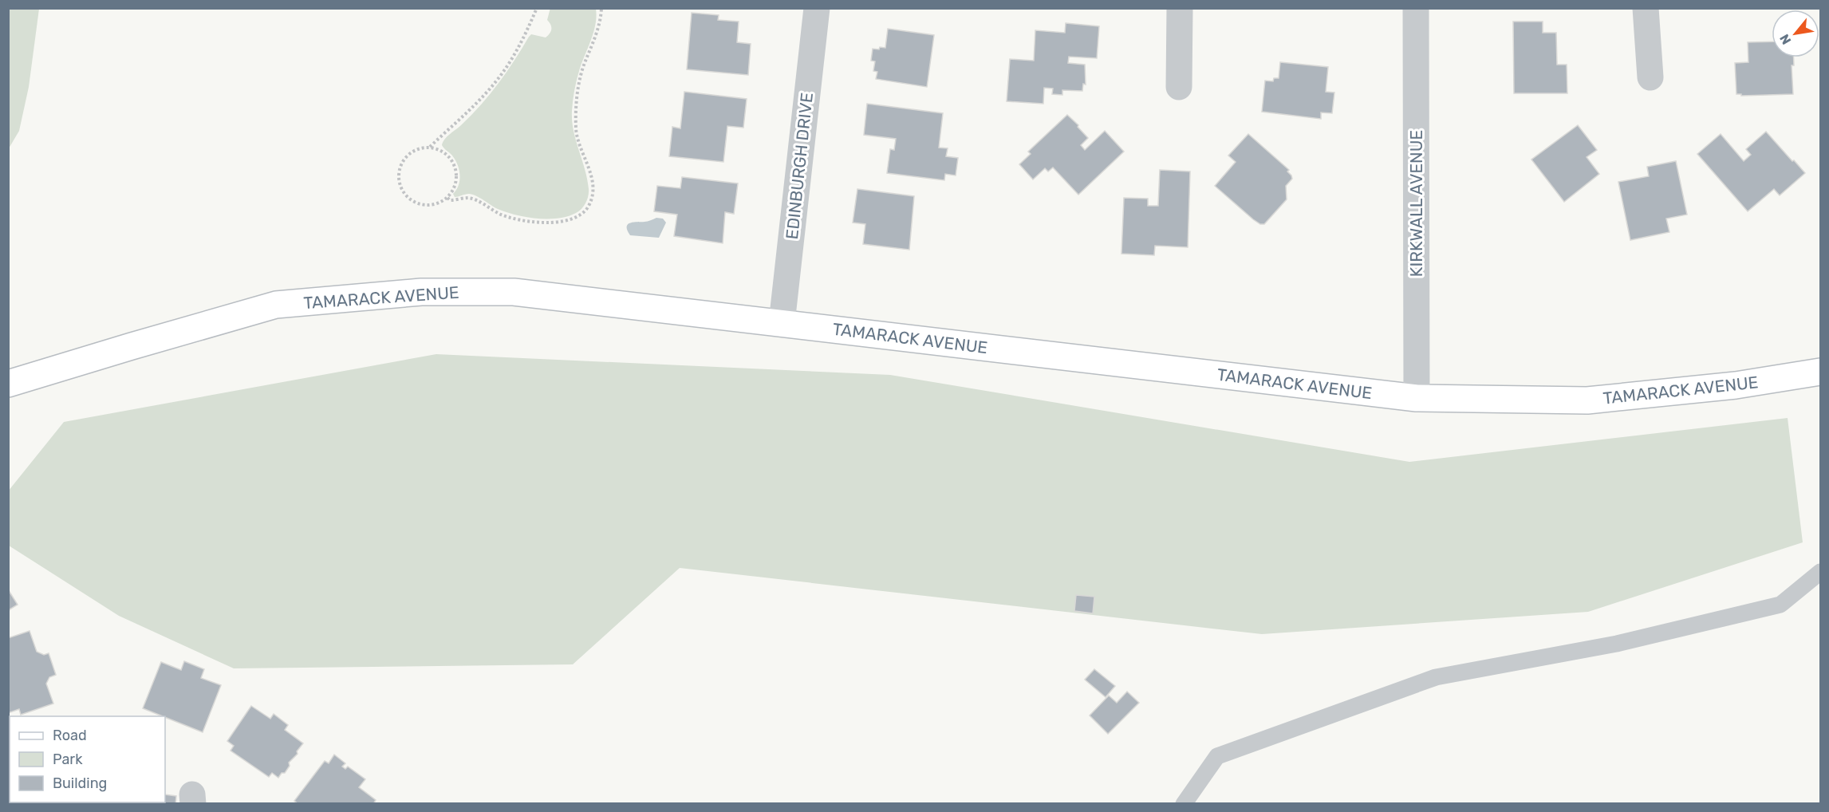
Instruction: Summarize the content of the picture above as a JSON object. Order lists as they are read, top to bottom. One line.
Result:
{"streets":{"main road":["TAMARACK AVENUE"],"street":["EDINBURGH DRIVE","KIRKWALL AVENUE"]},"crossings":[["EDINBURGH DRIVE","TAMARACK AVENUE"],["KIRKWALL AVENUE","TAMARACK AVENUE"]],"legend":["Road","Park","Building"],"north":"bottom left"}
